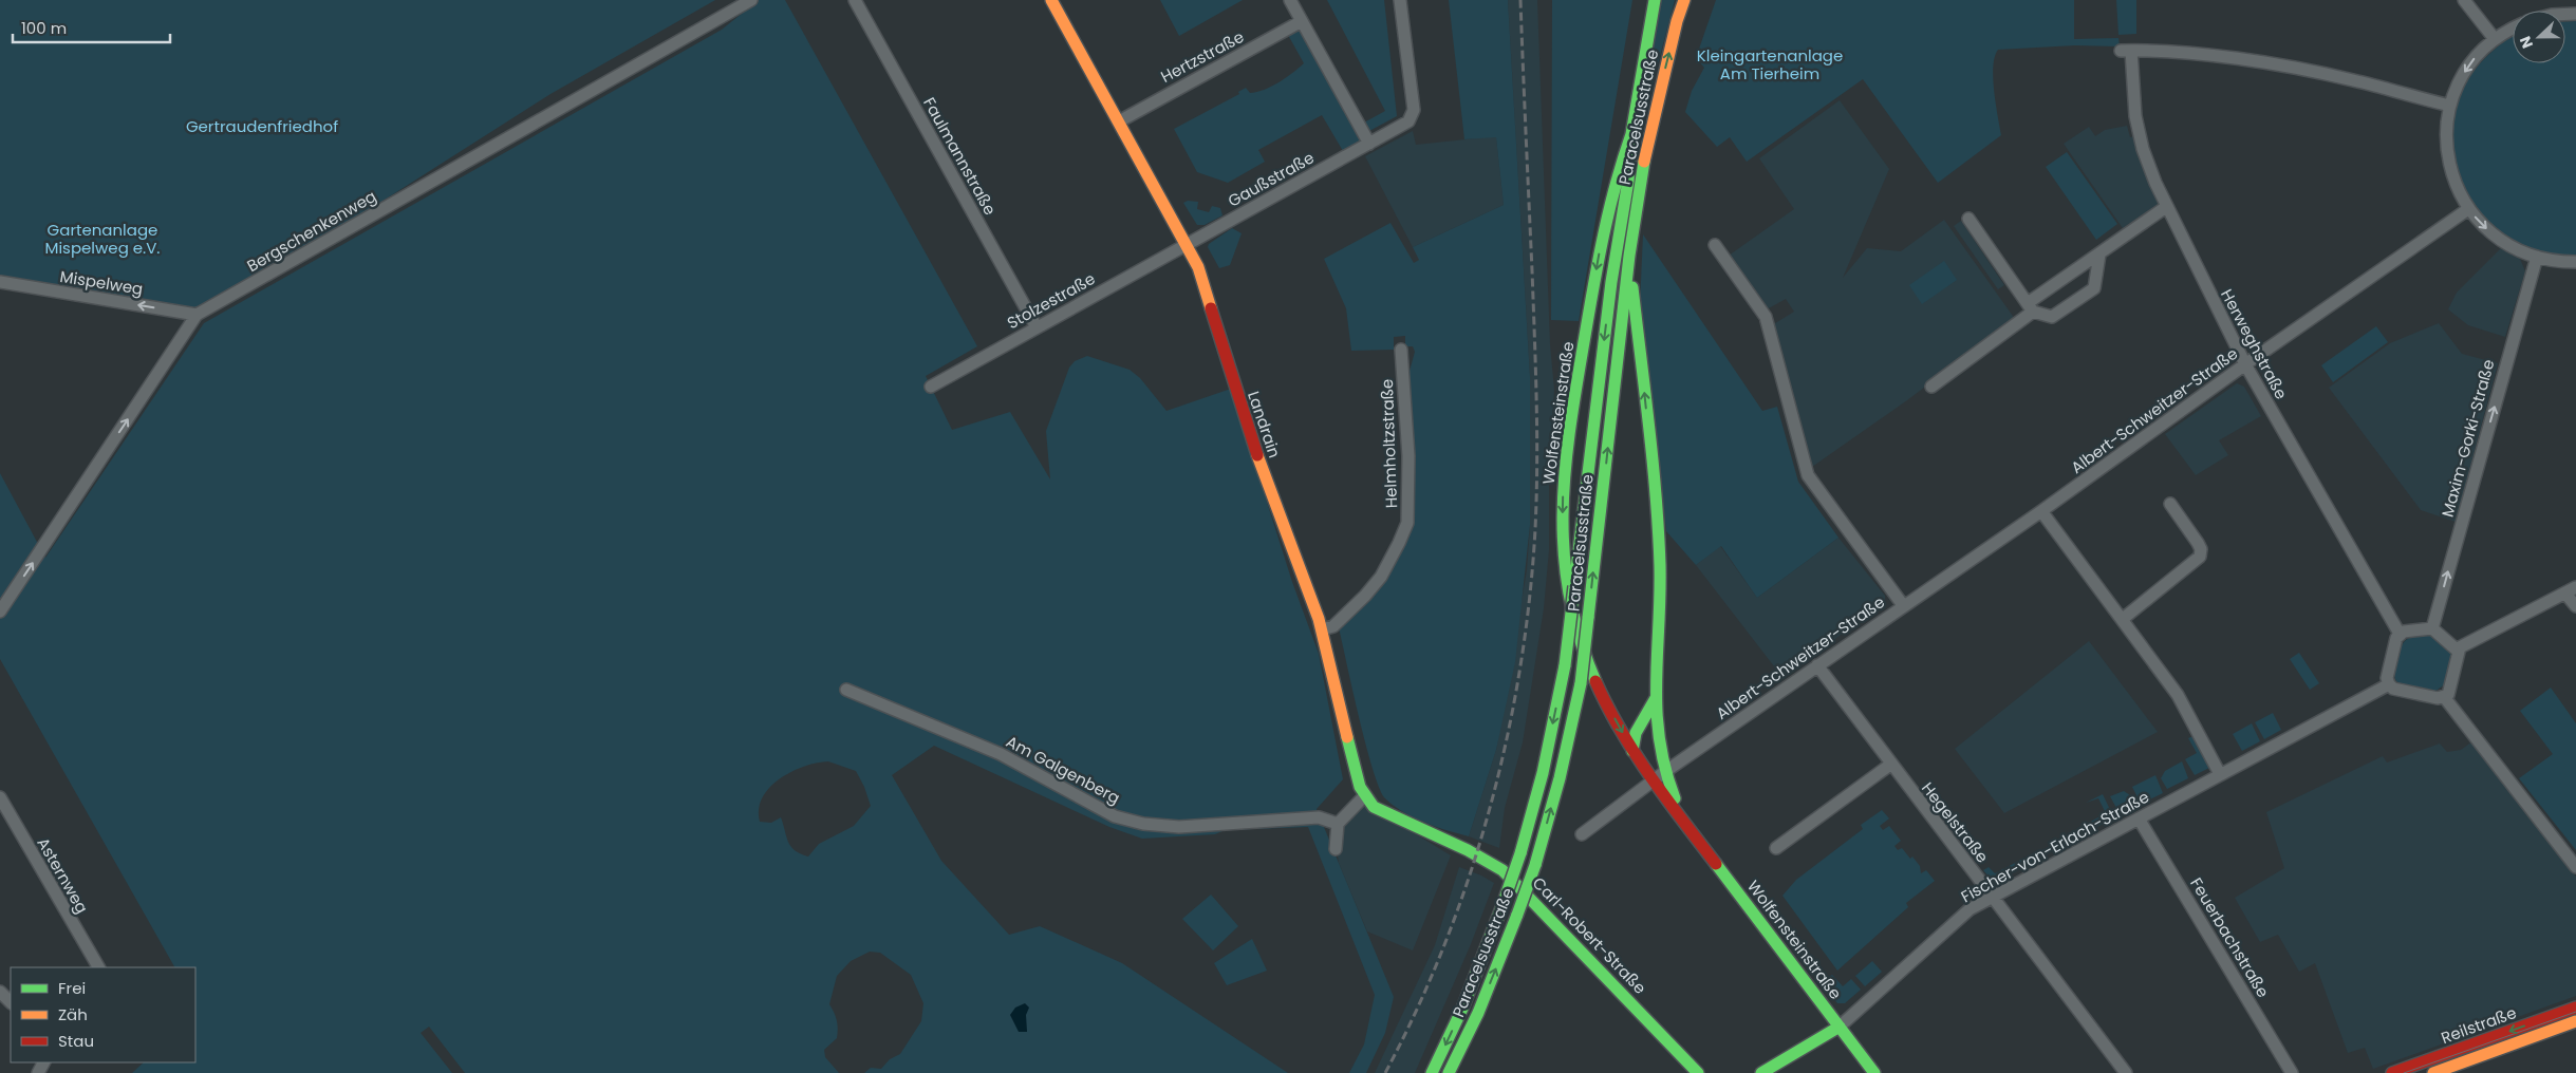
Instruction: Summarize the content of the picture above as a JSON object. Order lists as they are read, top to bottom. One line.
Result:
{"streets":{"main road":["Paracelsusstraße","Wolfensteinstraße","Landrain","Fischer-von-Erlach-Straße","Carl-Robert-Straße","Reilstraße"],"street":["Hertzstraße","Faulmannstraße","Gaußstraße","Bergschenkenweg","Mispelweg","Stolzestraße","Herweghstraße","Albert-Schweitzer-Straße","Maxim-Gorki-Straße","Helmholtzstraße","Am Galgenberg","Hegelstraße","Asternweg","Feuerbachstraße"]},"crossings":[["Hertzstraße","Landrain"],["Paracelsusstraße","Wolfensteinstraße"],["Faulmannstraße","Stolzestraße"],["Gaußstraße","Stolzestraße"],["Gaußstraße","Landrain"],["Bergschenkenweg","Mispelweg"],["Stolzestraße","Landrain"],["Herweghstraße","Albert-Schweitzer-Straße"],["Herweghstraße","Maxim-Gorki-Straße"],["Herweghstraße","Fischer-von-Erlach-Straße"],["Albert-Schweitzer-Straße","Wolfensteinstraße"],["Albert-Schweitzer-Straße","Hegelstraße"],["Wolfensteinstraße","Fischer-von-Erlach-Straße"],["Landrain","Helmholtzstraße"],["Landrain","Carl-Robert-Straße"],["Maxim-Gorki-Straße","Fischer-von-Erlach-Straße"],["Hegelstraße","Fischer-von-Erlach-Straße"],["Fischer-von-Erlach-Straße","Feuerbachstraße"]],"one_way":["Bergschenkenweg","Mispelweg","Maxim-Gorki-Straße"],"parks":["Kleingartenanlage Am Tierheim","Gertraudenfriedhof","Gartenanlage Mispelweg e.V."],"legend":["Frei","Zäh","Stau"],"scale_bar":"100 m","north":"left"}
